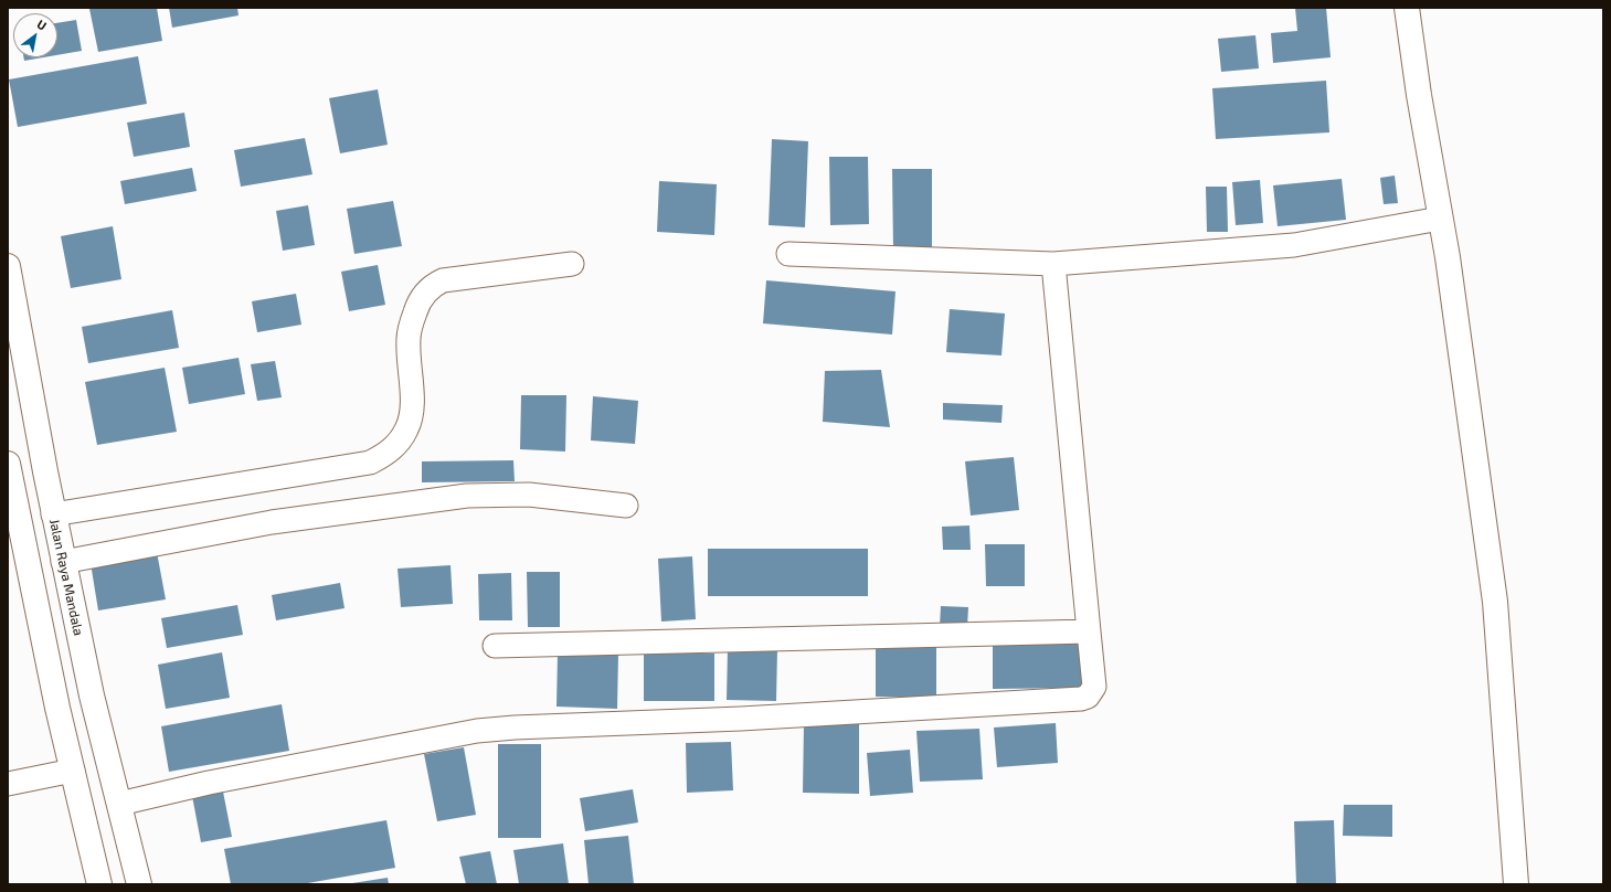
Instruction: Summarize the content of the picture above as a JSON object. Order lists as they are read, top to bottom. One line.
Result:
{"streets":{"main road":["Jalan Raya Mandala"]},"north":"top right"}
